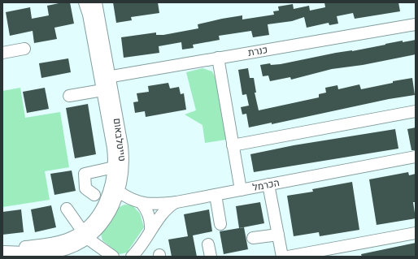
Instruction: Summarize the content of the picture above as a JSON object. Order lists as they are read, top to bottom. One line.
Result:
{"streets":{"street":["כנרת","טייטלבאום","הכרמל"]},"crossings":[["כנרת","טייטלבאום"],["טייטלבאום","הכרמל"]]}
